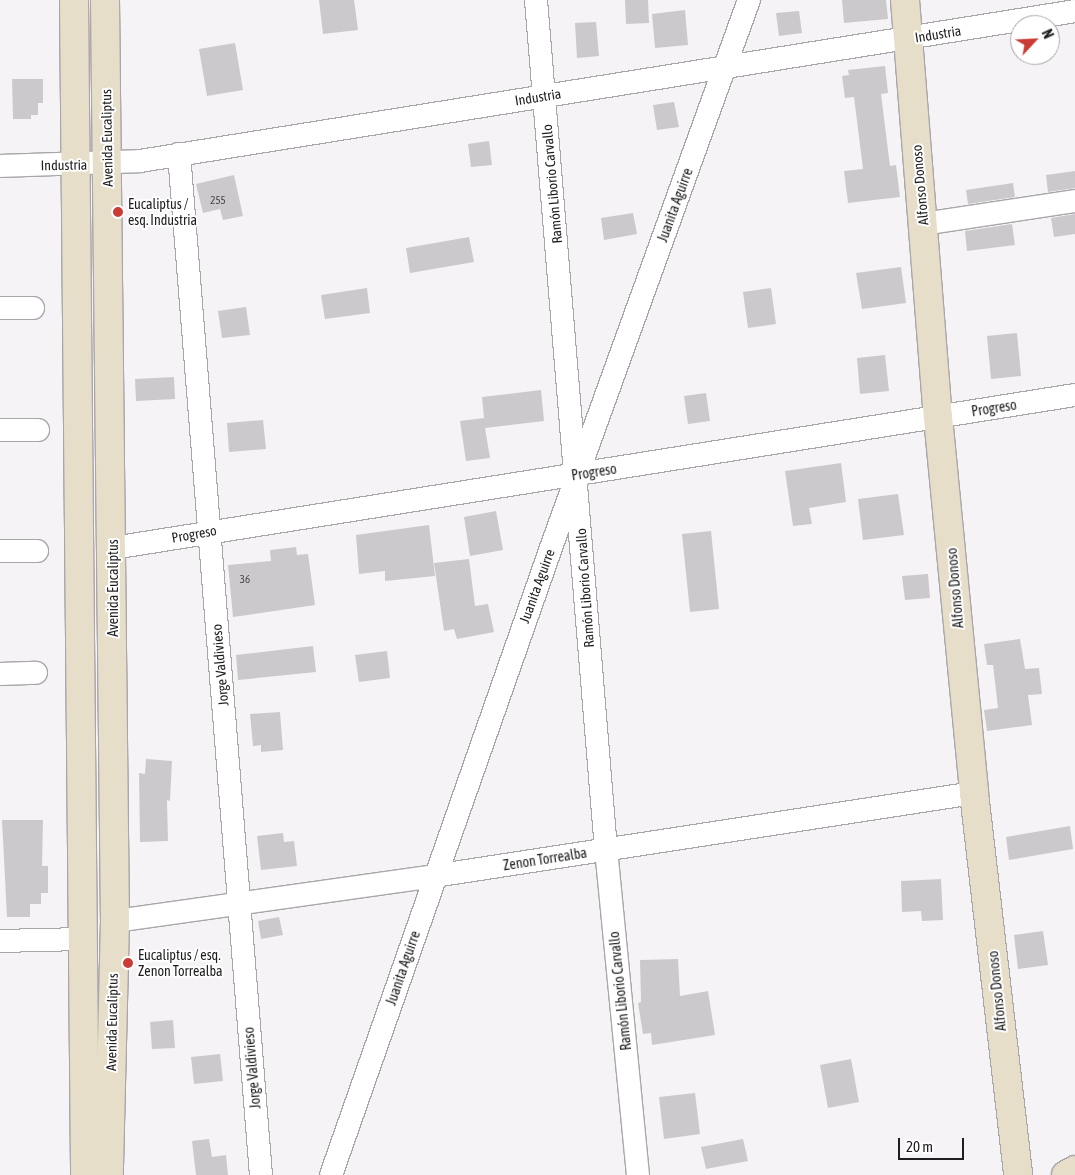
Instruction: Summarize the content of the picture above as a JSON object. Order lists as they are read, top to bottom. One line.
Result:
{"streets":{"main road":["Avenida Eucaliptus","Alfonso Donoso"],"street":["Industria","Ramón Liborio Carvallo","Juanita Aguirre","Progreso","Jorge Valdivieso","Zenon Torrealba"]},"crossings":[["Industria","Avenida Eucaliptus"],["Industria","Ramón Liborio Carvallo"],["Industria","Alfonso Donoso"],["Industria","Juanita Aguirre"],["Industria","Jorge Valdivieso"],["Avenida Eucaliptus","Progreso"],["Avenida Eucaliptus","Zenon Torrealba"],["Ramón Liborio Carvallo","Juanita Aguirre"],["Ramón Liborio Carvallo","Progreso"],["Ramón Liborio Carvallo","Zenon Torrealba"],["Alfonso Donoso","Progreso"],["Alfonso Donoso","Zenon Torrealba"],["Juanita Aguirre","Progreso"],["Juanita Aguirre","Zenon Torrealba"],["Progreso","Jorge Valdivieso"],["Jorge Valdivieso","Zenon Torrealba"]],"places":["Eucaliptus / esq. Industria","Eucaliptus / esq. Zenon Torrealba"],"house_numbers":["255","36"],"scale_bar":"20 m","north":"top right"}
